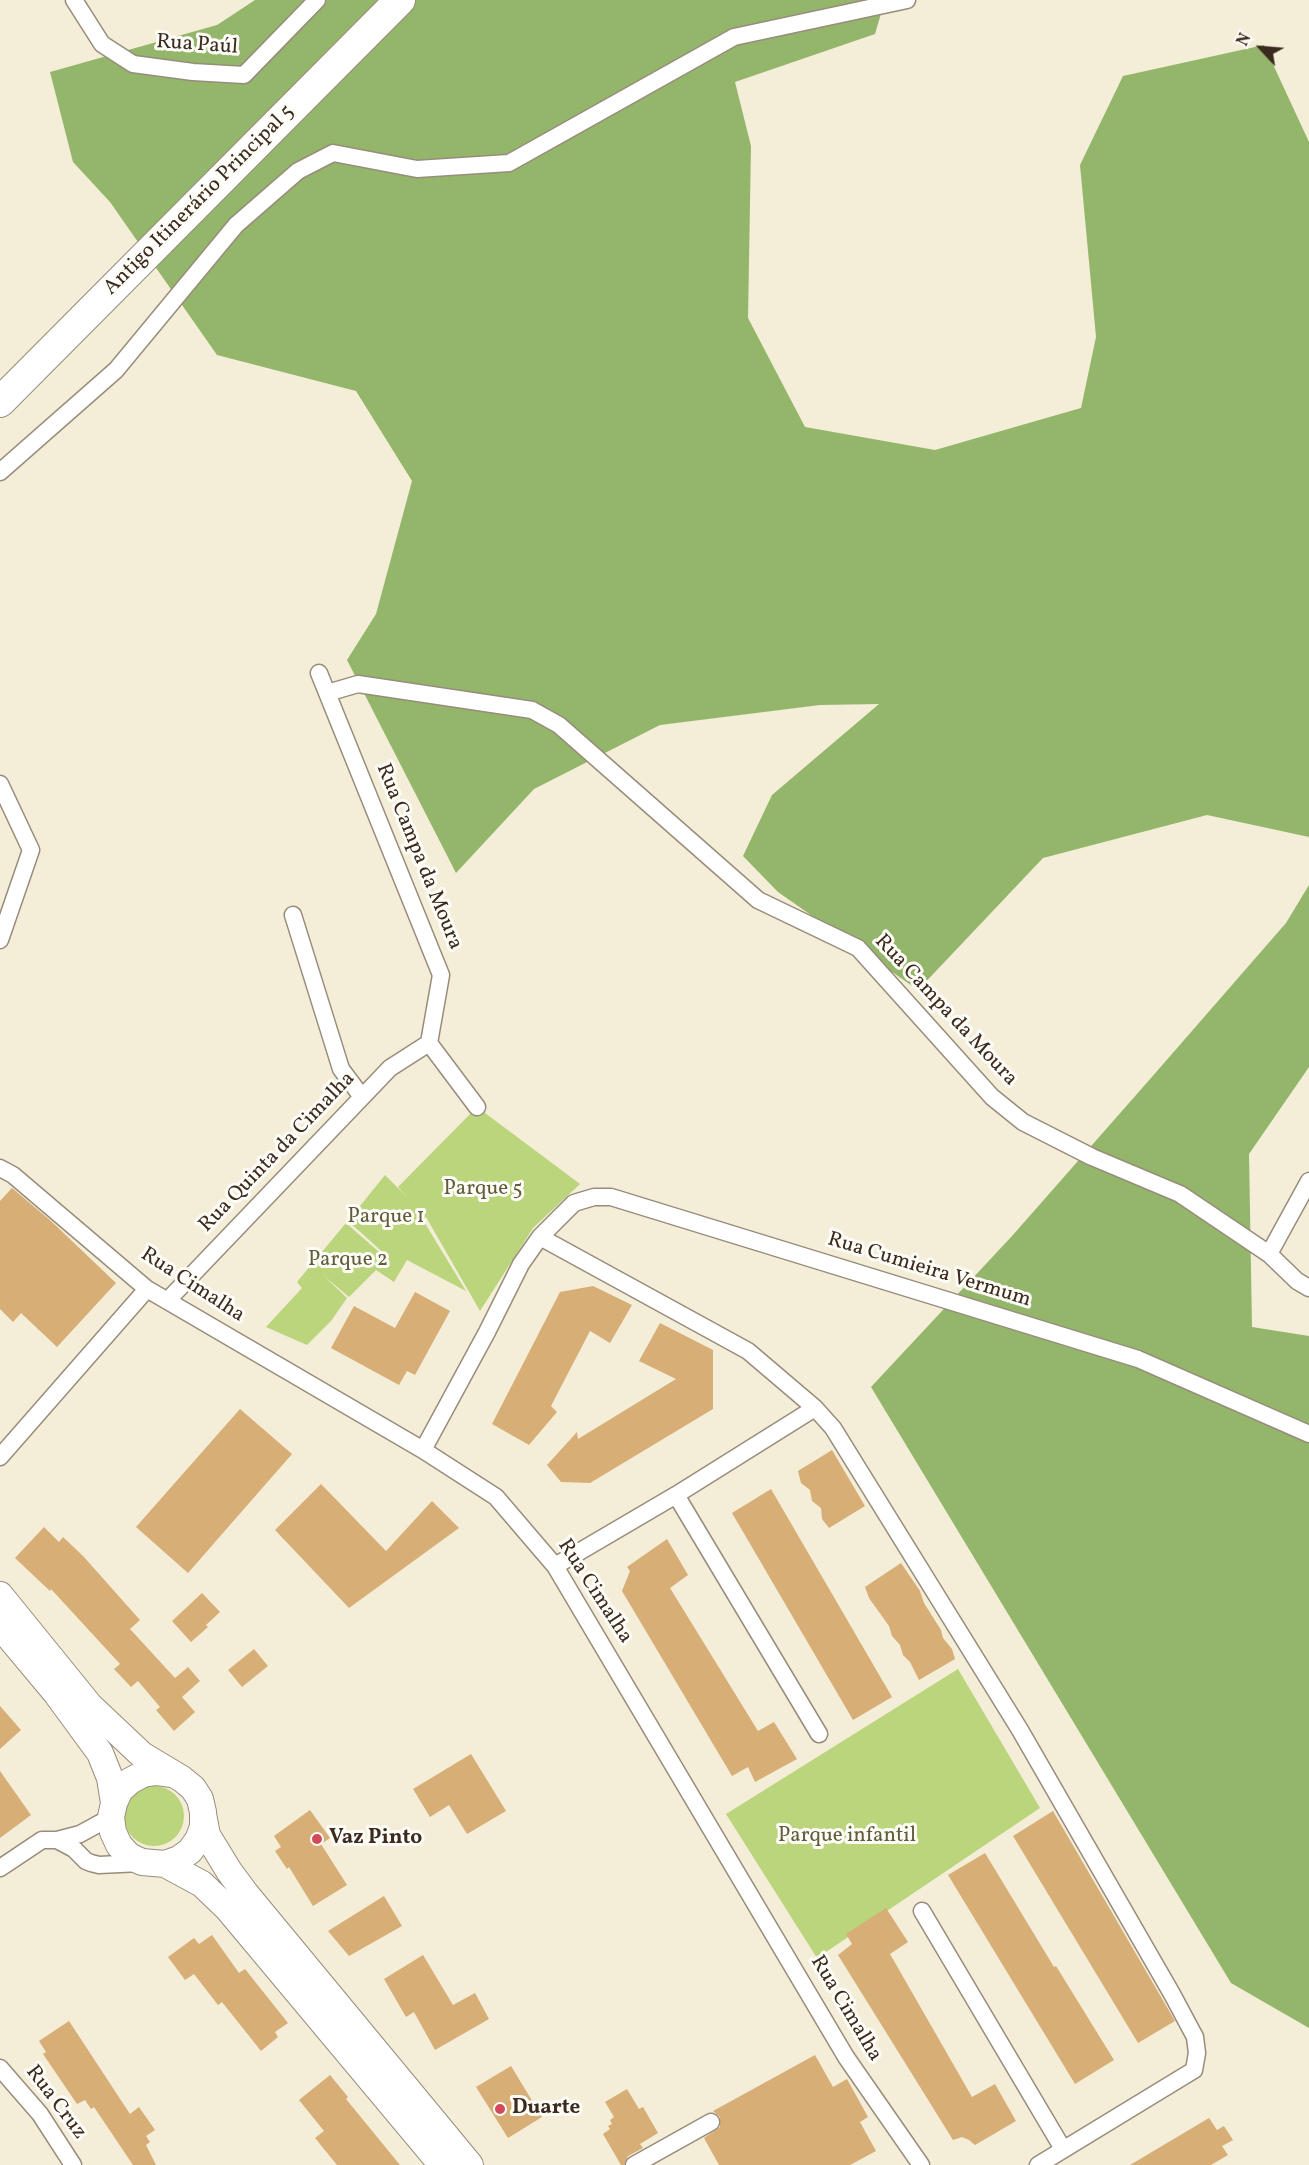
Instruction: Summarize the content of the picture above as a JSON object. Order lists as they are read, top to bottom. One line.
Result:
{"streets":{"highway":["Antigo Itinerário Principal 5"],"street":["Rua Paúl","Rua Campa da Moura","Rua Quinta da Cimalha","Rua Cumieira Vermum","Rua Cimalha","Rua Cruz"]},"crossings":[["Rua Campa da Moura","Rua Quinta da Cimalha"],["Rua Quinta da Cimalha","Rua Cimalha"],["Rua Cumieira Vermum","Rua Cimalha"]],"parks":["Parque 5","Parque 1","Parque 2","Parque infantil"],"places":["Vaz Pinto","Duarte"],"north":"top left"}
